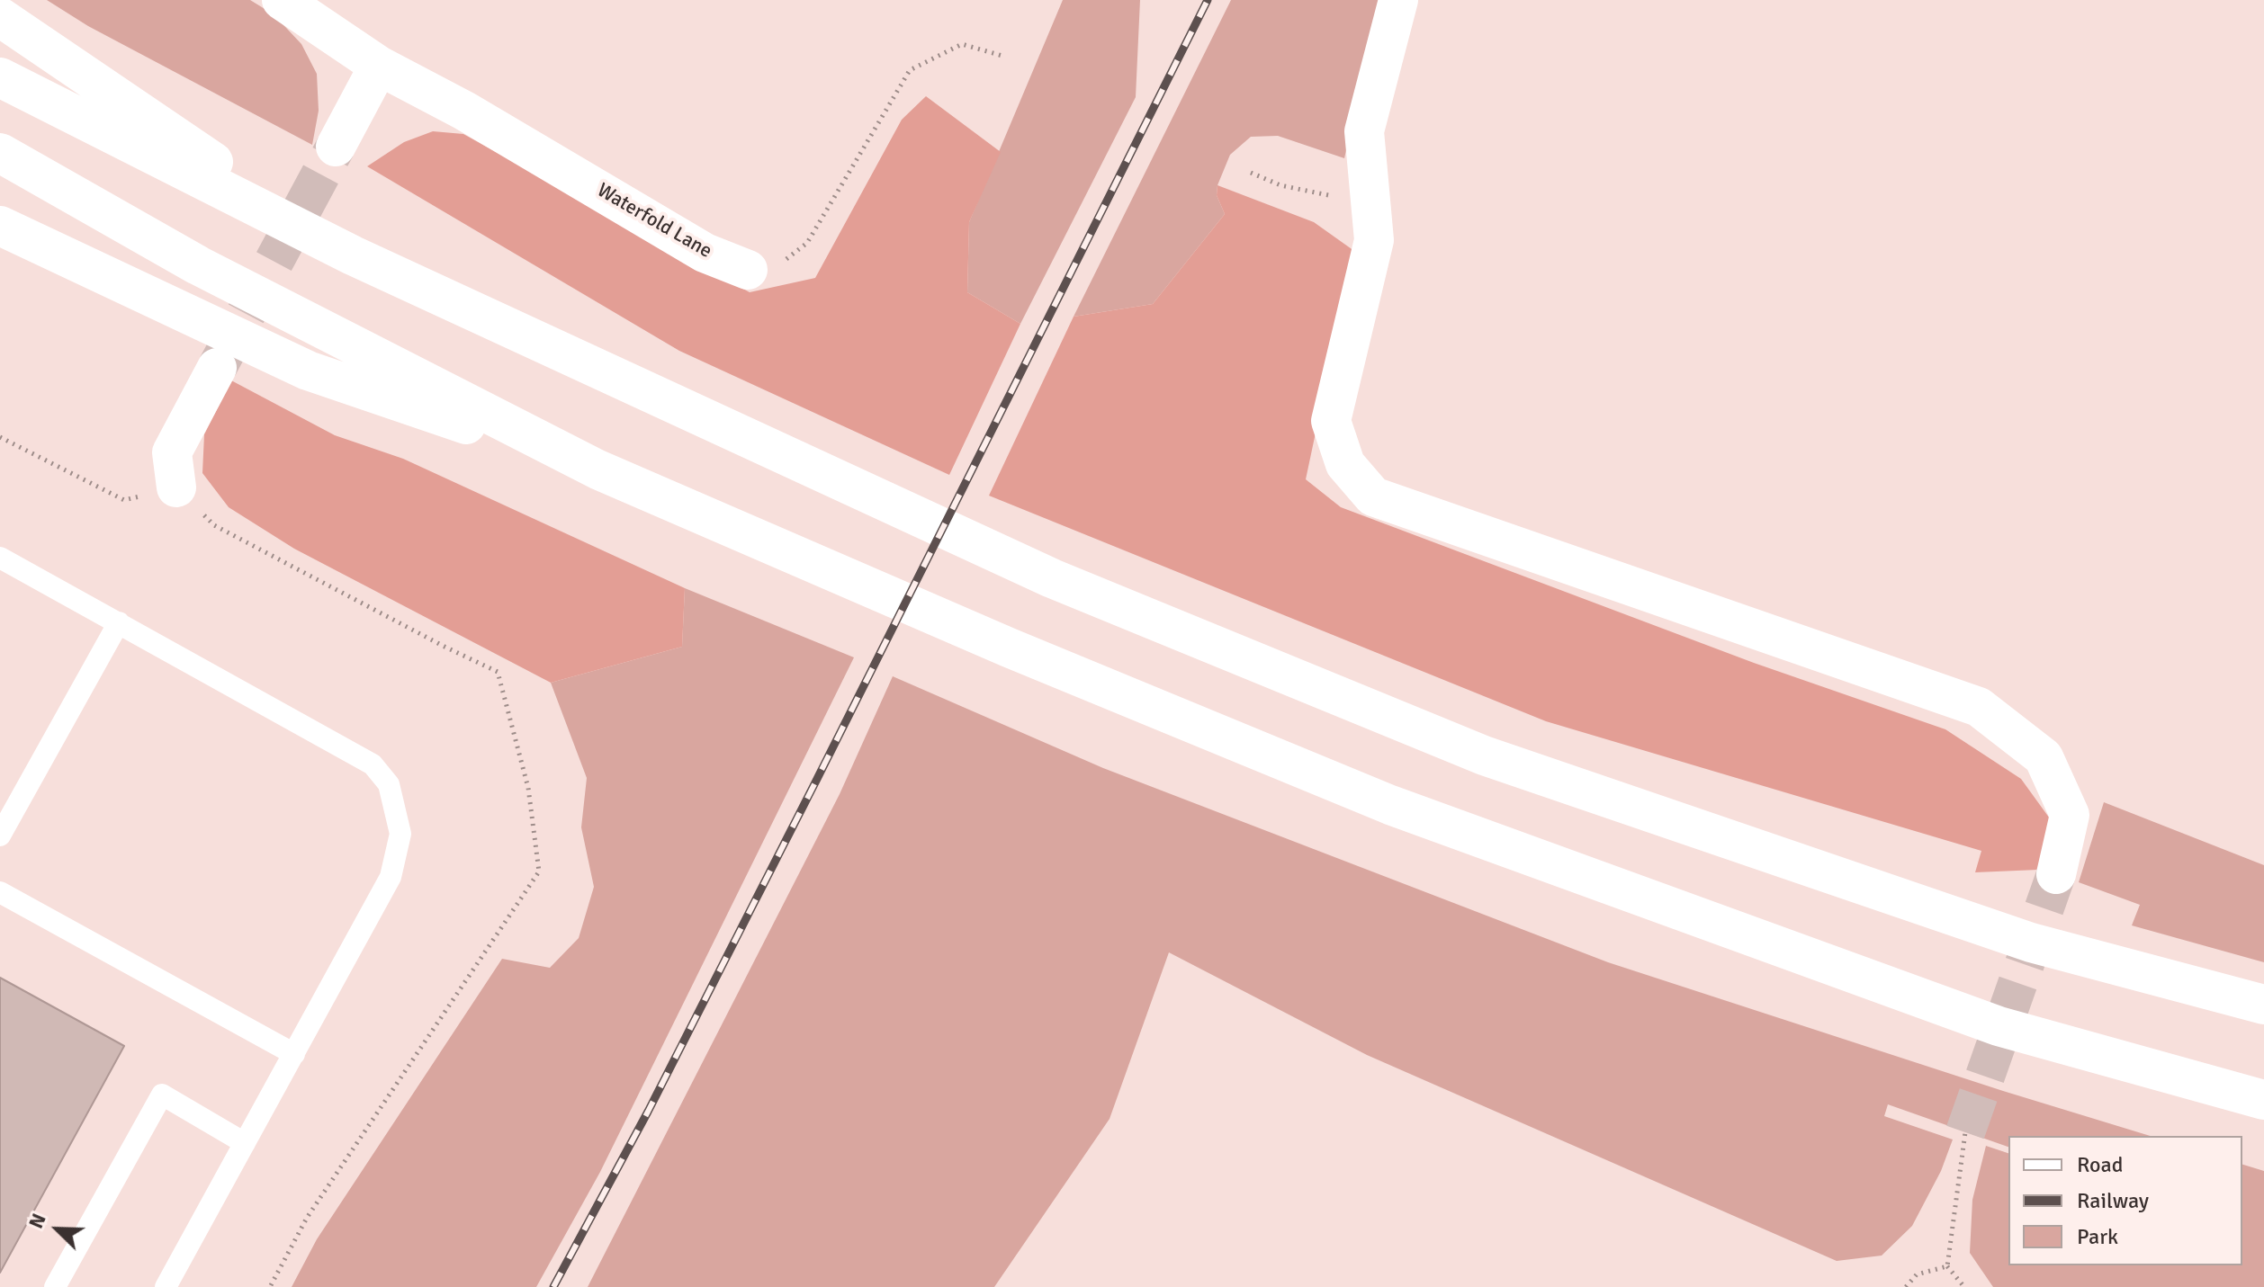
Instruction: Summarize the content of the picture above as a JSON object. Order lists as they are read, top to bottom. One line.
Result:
{"streets":{"main road":["Waterfold Lane"]},"legend":["Road","Railway","Park"],"north":"top left"}
